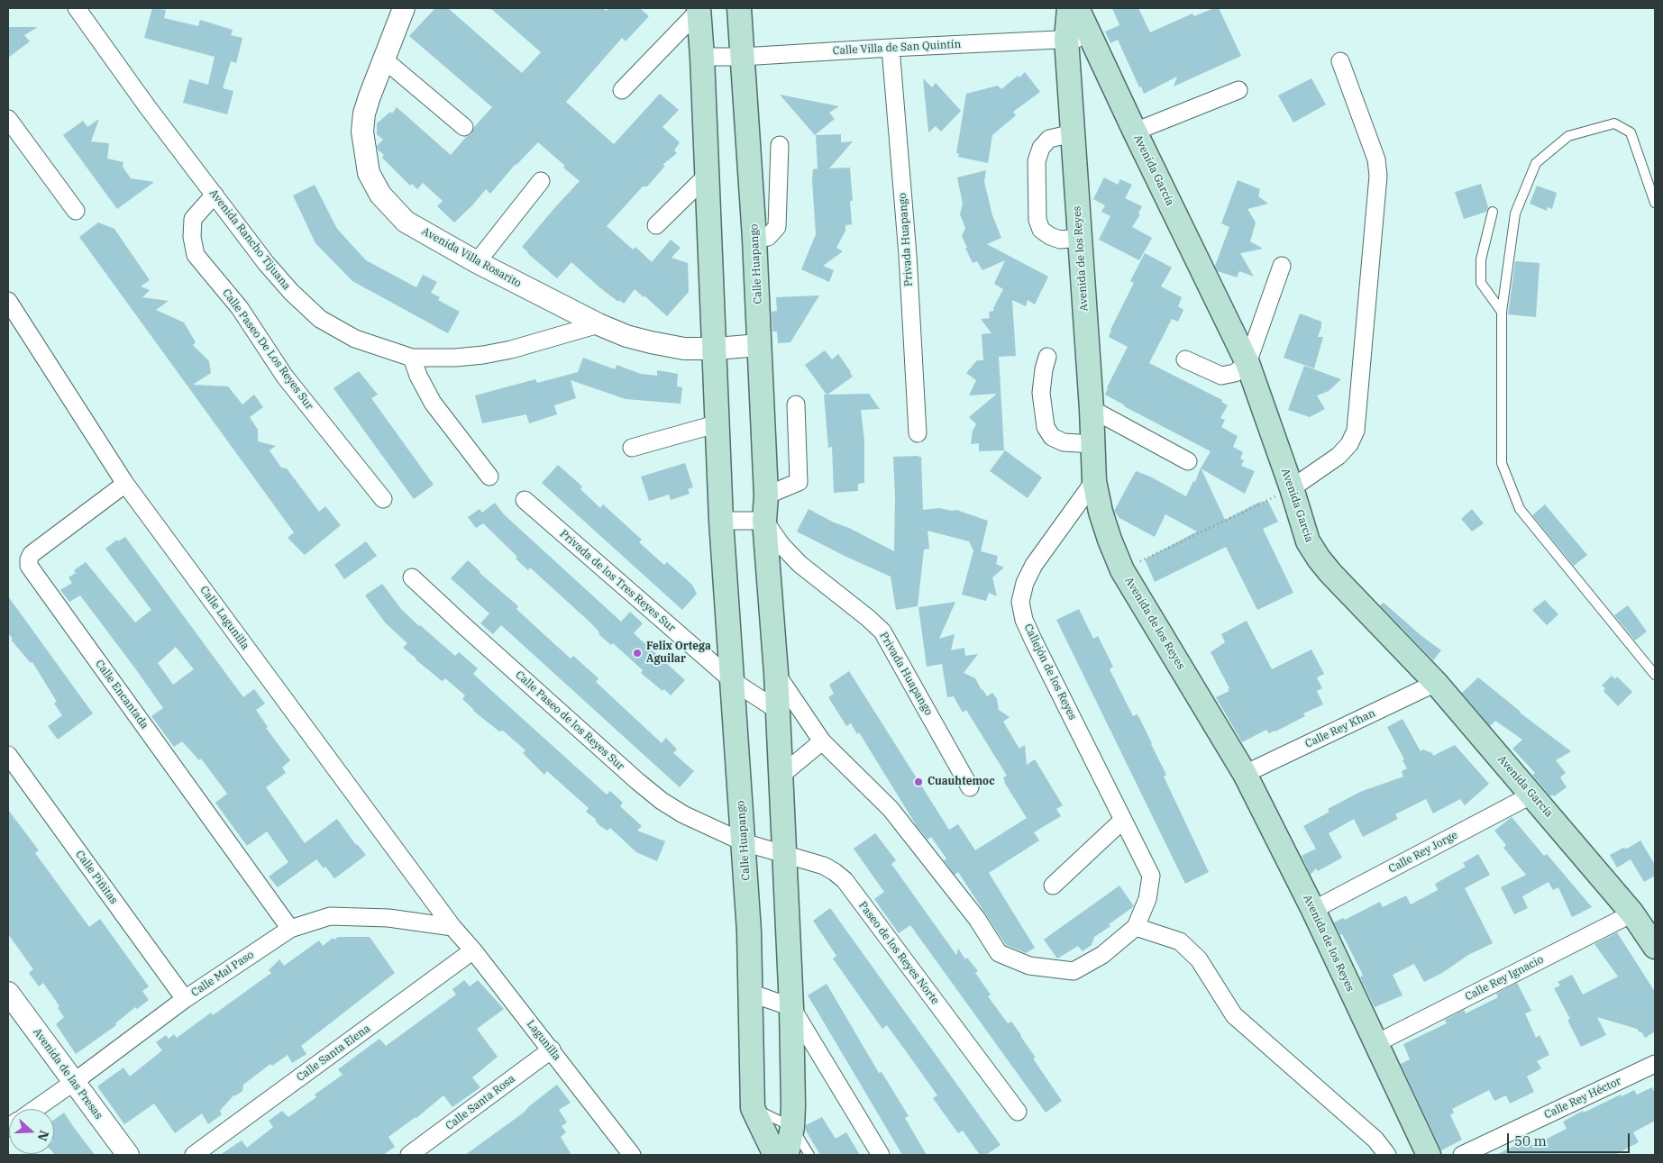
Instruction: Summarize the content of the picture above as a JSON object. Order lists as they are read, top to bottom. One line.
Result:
{"streets":{"main road":["Avenida García","Avenida de los Reyes","Calle Huapango"],"street":["Calle Villa de San Quintín","Avenida Rancho Tijuana","Privada Huapango","Avenida Villa Rosarito","Calle Paseo De Los Reyes Sur","Privada de los Tres Reyes Sur","Calle Lagunilla","Callejón de los Reyes","Calle Encantada","Calle Paseo de los Reyes Sur","Calle Rey Khan","Calle Rey Jorge","Calle Piñitas","Paseo de los Reyes Norte","Calle Mal Paso","Calle Rey Ignacio","Lagunilla","Calle Santa Elena","Avenida de las Presas","Calle Rey Héctor","Calle Santa Rosa"]},"crossings":[["Calle Villa de San Quintín","Avenida García"],["Calle Villa de San Quintín","Privada Huapango"],["Calle Villa de San Quintín","Avenida de los Reyes"],["Calle Villa de San Quintín","Calle Huapango"],["Avenida García","Calle Rey Khan"],["Avenida García","Calle Rey Jorge"],["Avenida García","Calle Rey Ignacio"],["Avenida Rancho Tijuana","Avenida Villa Rosarito"],["Avenida Rancho Tijuana","Calle Paseo De Los Reyes Sur"],["Privada Huapango","Calle Huapango"],["Avenida Villa Rosarito","Calle Huapango"],["Avenida de los Reyes","Callejón de los Reyes"],["Avenida de los Reyes","Calle Rey Khan"],["Avenida de los Reyes","Calle Rey Jorge"],["Avenida de los Reyes","Calle Rey Ignacio"],["Calle Huapango","Privada de los Tres Reyes Sur"],["Calle Huapango","Calle Paseo de los Reyes Sur"],["Calle Huapango","Paseo de los Reyes Norte"],["Calle Lagunilla","Calle Encantada"],["Calle Lagunilla","Calle Mal Paso"],["Calle Lagunilla","Lagunilla"],["Calle Encantada","Calle Mal Paso"],["Calle Paseo de los Reyes Sur","Paseo de los Reyes Norte"],["Calle Piñitas","Calle Mal Paso"],["Calle Mal Paso","Lagunilla"],["Calle Mal Paso","Avenida de las Presas"],["Lagunilla","Calle Santa Elena"],["Lagunilla","Calle Santa Rosa"]],"places":["Felix Ortega Aguilar","Cuauhtemoc"],"scale_bar":"50 m","north":"right"}
